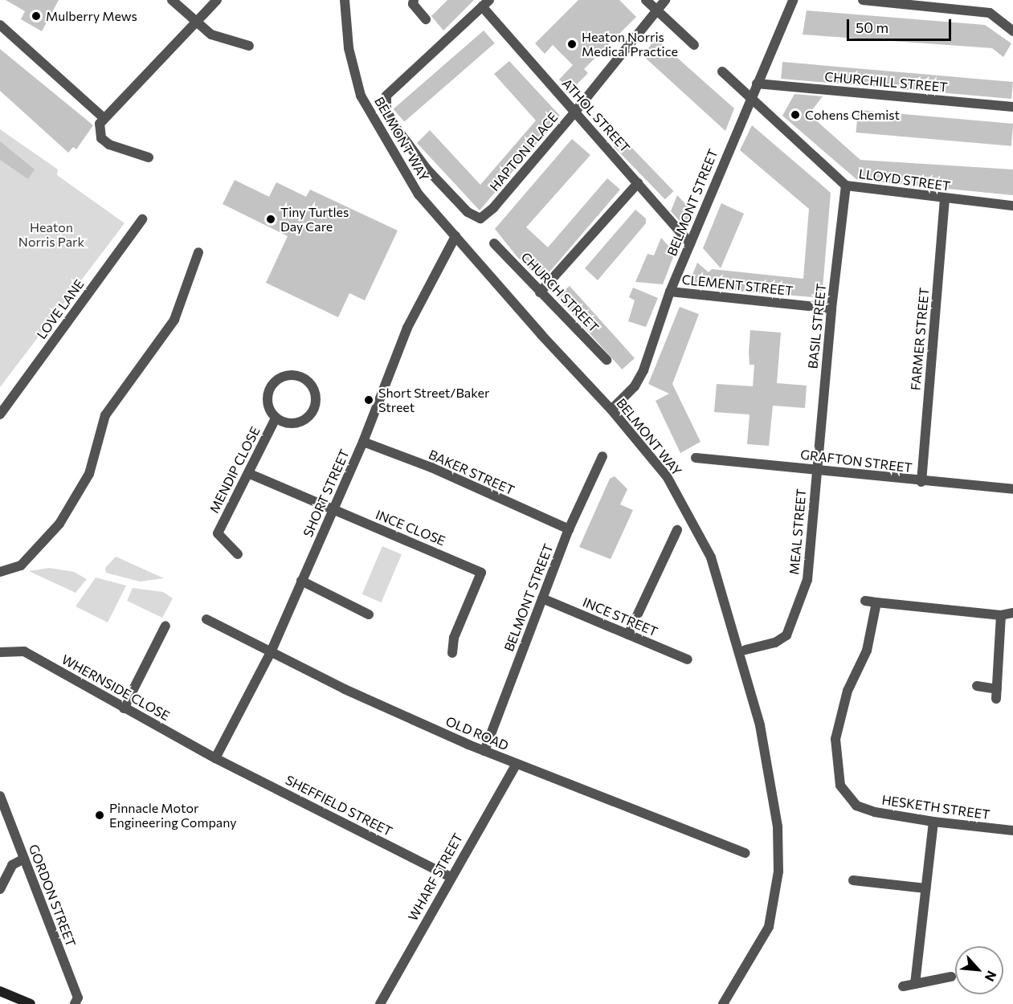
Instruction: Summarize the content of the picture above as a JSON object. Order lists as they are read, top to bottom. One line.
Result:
{"streets":{"street":["CHURCHILL STREET","ATHOL STREET","BELMONT WAY","HAPTON PLACE","LLOYD STREET","BELMONT STREET","CLEMENT STREET","CHURCH STREET","LOVE LANE","BASIL STREET","FARMER STREET","GRAFTON STREET","MENDIP CLOSE","BAKER STREET","SHORT STREET","INCE CLOSE","MEAL STREET","INCE STREET","WHERNSIDE CLOSE","OLD ROAD","SHEFFIELD STREET","HESKETH STREET","WHARF STREET","GORDON STREET"]},"crossings":[["CHURCHILL STREET","BELMONT STREET"],["ATHOL STREET","HAPTON PLACE"],["ATHOL STREET","BELMONT STREET"],["BELMONT WAY","BELMONT STREET"],["BELMONT WAY","SHORT STREET"],["LLOYD STREET","BELMONT STREET"],["LLOYD STREET","BASIL STREET"],["LLOYD STREET","FARMER STREET"],["BELMONT STREET","CLEMENT STREET"],["BELMONT STREET","BAKER STREET"],["BELMONT STREET","INCE STREET"],["BELMONT STREET","OLD ROAD"],["CLEMENT STREET","BASIL STREET"],["BASIL STREET","GRAFTON STREET"],["BASIL STREET","MEAL STREET"],["FARMER STREET","GRAFTON STREET"],["GRAFTON STREET","MEAL STREET"],["MENDIP CLOSE","INCE CLOSE"],["BAKER STREET","SHORT STREET"],["SHORT STREET","INCE CLOSE"],["SHORT STREET","WHERNSIDE CLOSE"],["SHORT STREET","OLD ROAD"],["SHORT STREET","SHEFFIELD STREET"],["WHERNSIDE CLOSE","SHEFFIELD STREET"],["OLD ROAD","WHARF STREET"],["SHEFFIELD STREET","WHARF STREET"]],"parks":["Heaton Norris Park"],"places":["Mulberry Mews","Heaton Norris Medical Practice","Cohens Chemist","Tiny Turtles Day Care","Short Street/Baker Street","Pinnacle Motor Engineering Company"],"scale_bar":"50 m","north":"bottom right"}
